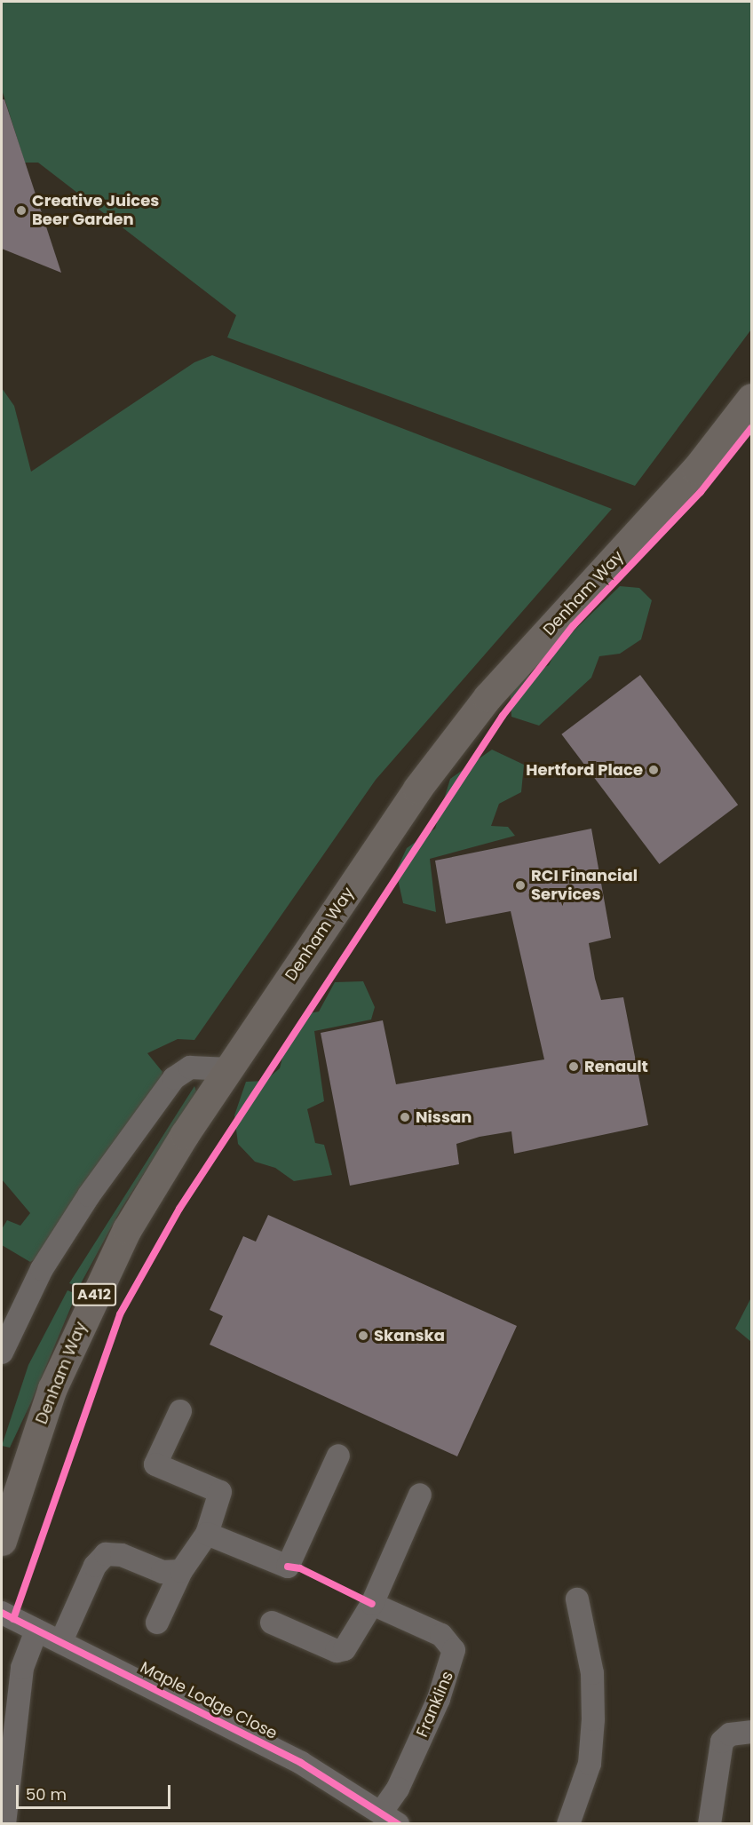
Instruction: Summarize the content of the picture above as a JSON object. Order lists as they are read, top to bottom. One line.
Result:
{"streets":{"main road":["Denham Way","A412"],"street":["Maple Lodge Close","Franklins"]},"crossings":[["Maple Lodge Close","Franklins"]],"places":["Creative Juices Beer Garden","Hertford Place","RCI Financial Services","Renault","Nissan","Skanska"],"scale_bar":"50 m"}
